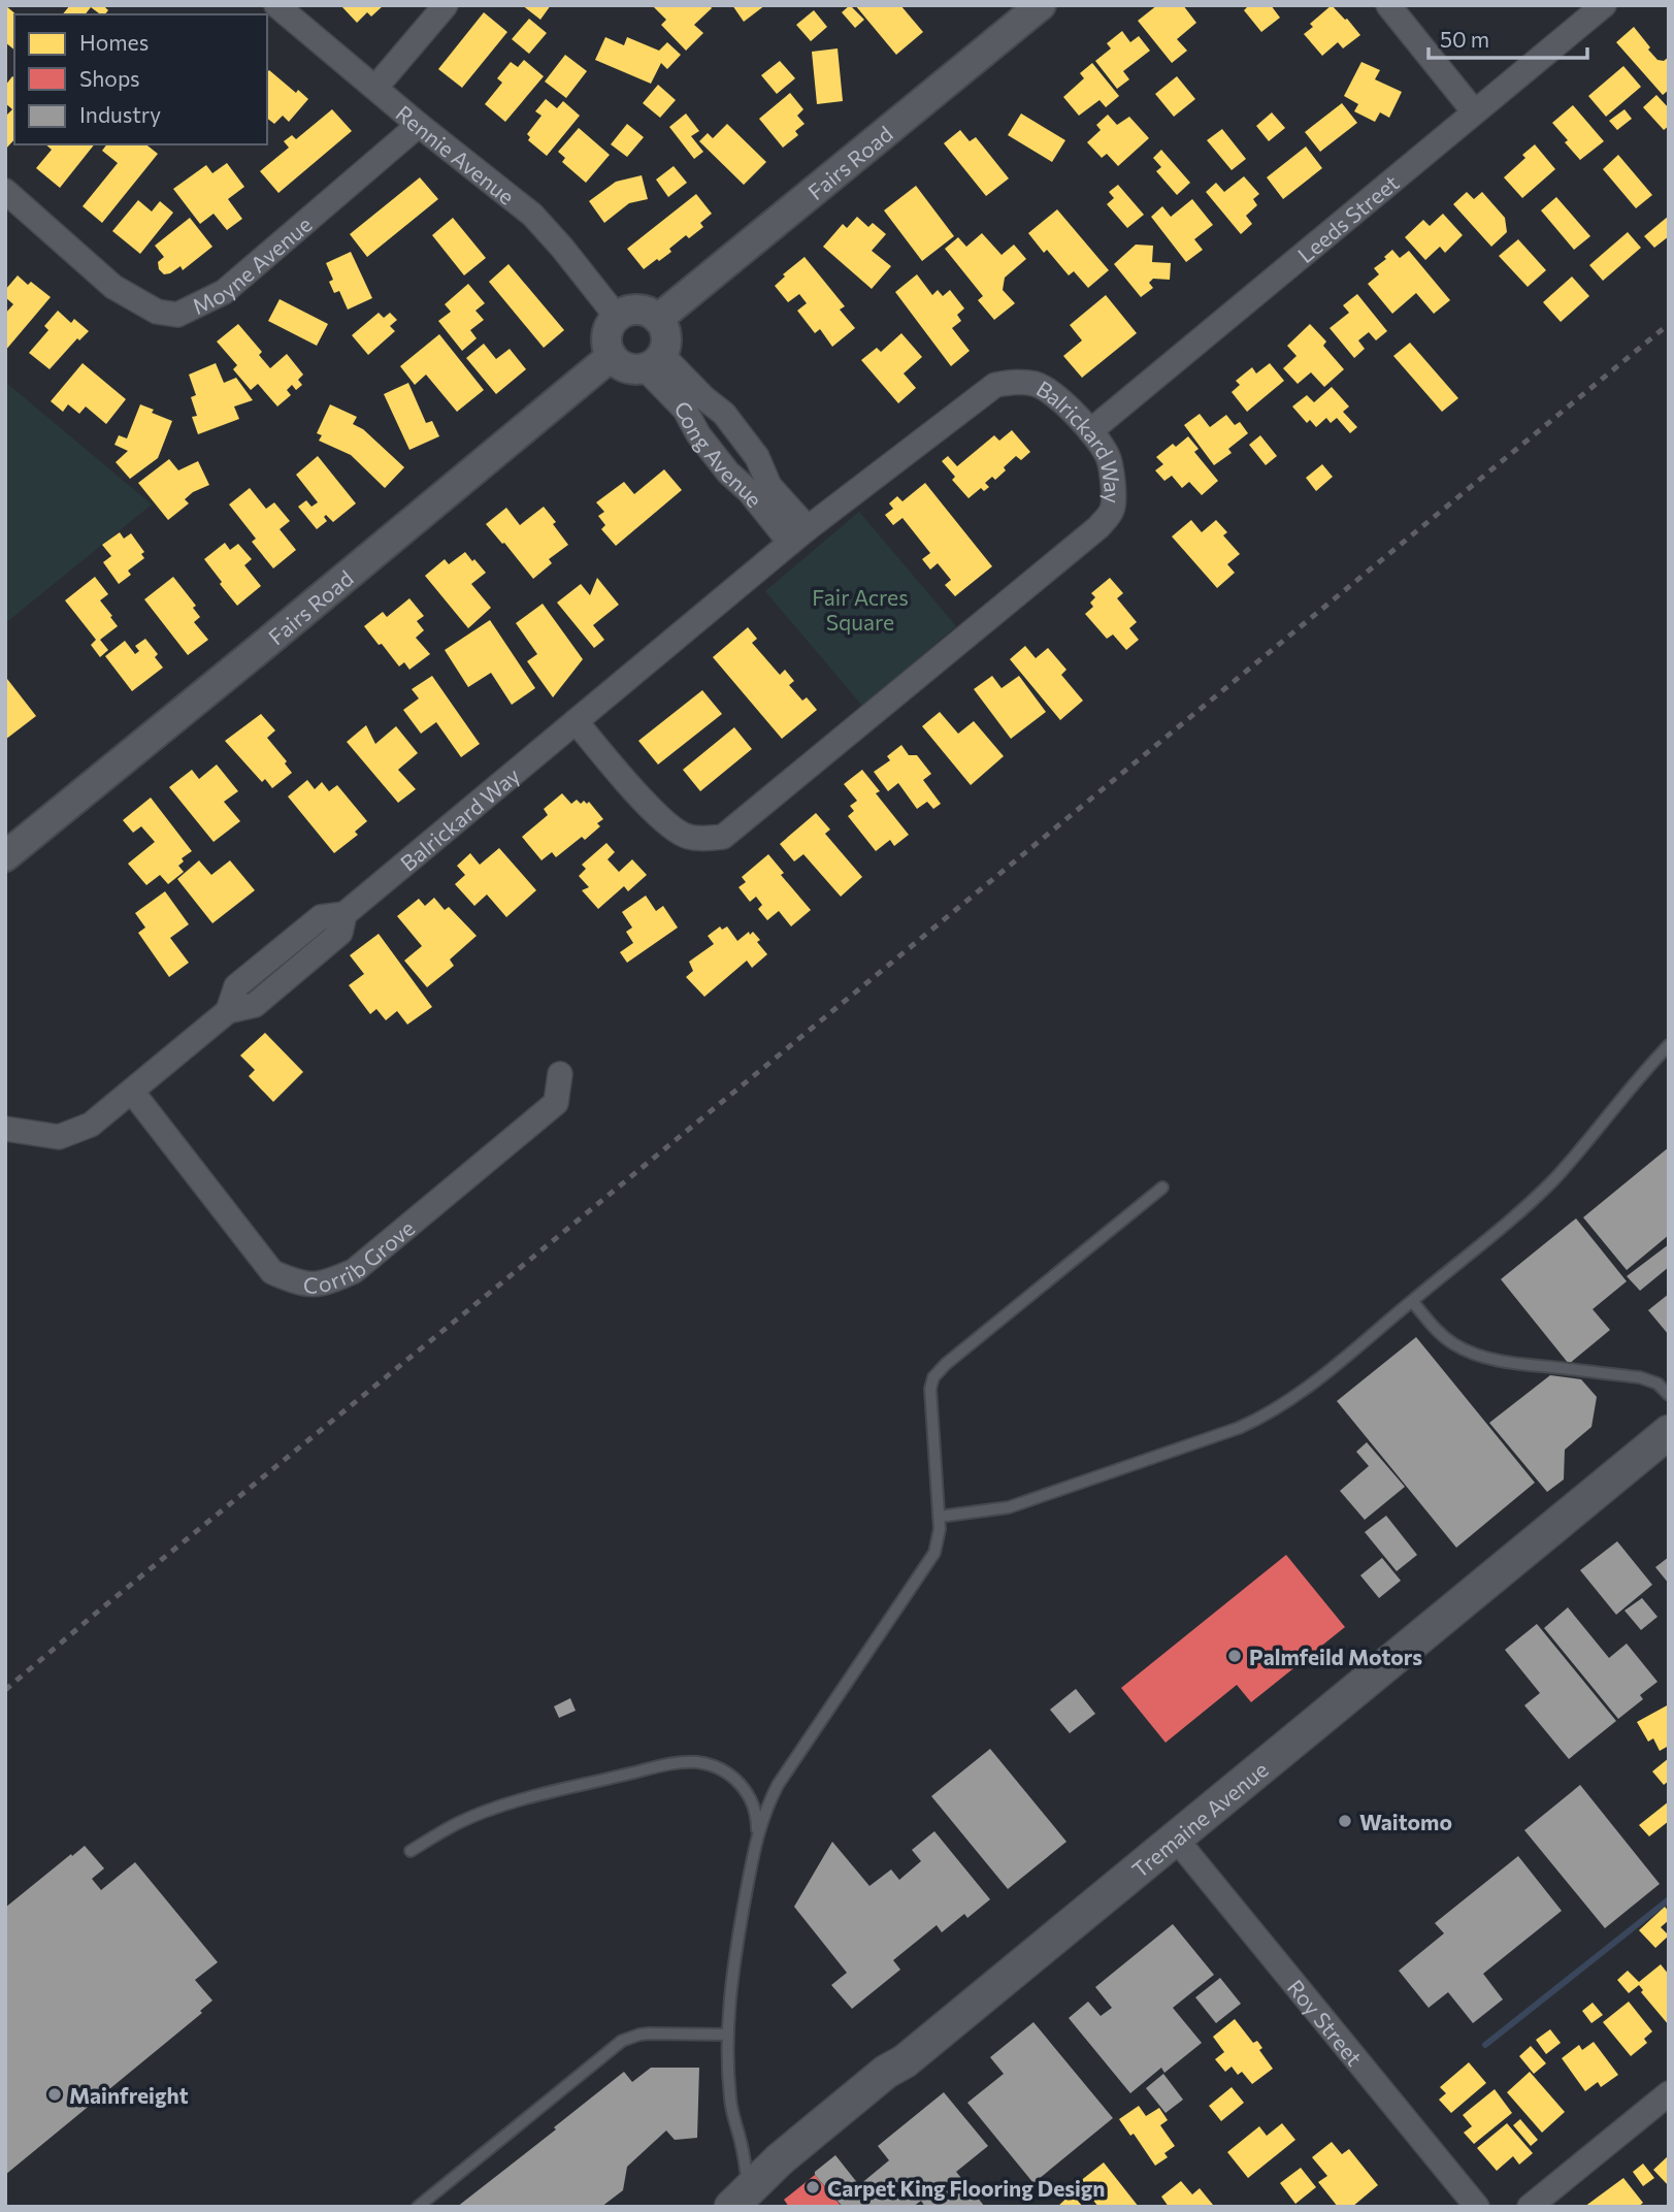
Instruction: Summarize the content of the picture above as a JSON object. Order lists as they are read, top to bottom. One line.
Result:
{"streets":{"main road":["Tremaine Avenue"],"street":["Rennie Avenue","Fairs Road","Leeds Street","Moyne Avenue","Balrickard Way","Cong Avenue","Corrib Grove","Roy Street"]},"crossings":[["Rennie Avenue","Fairs Road"],["Rennie Avenue","Moyne Avenue"],["Rennie Avenue","Cong Avenue"],["Fairs Road","Cong Avenue"],["Leeds Street","Balrickard Way"],["Balrickard Way","Cong Avenue"],["Balrickard Way","Corrib Grove"],["Tremaine Avenue","Roy Street"]],"parks":["Fair Acres Square"],"places":["Palmfeild Motors","Waitomo","Mainfreight","Carpet King Flooring Design"],"legend":["Homes","Shops","Industry"],"scale_bar":"50 m"}
